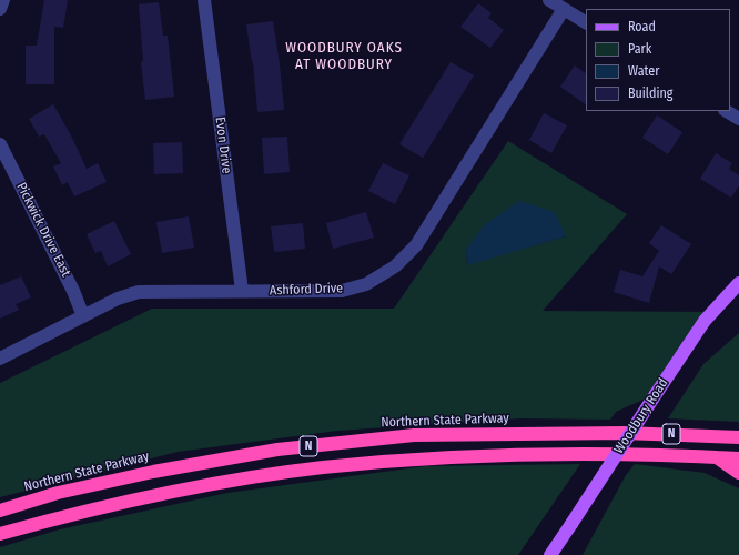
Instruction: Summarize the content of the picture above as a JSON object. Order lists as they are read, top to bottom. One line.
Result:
{"streets":{"highway":["Northern State Parkway","N"],"main road":["Woodbury Road"],"street":["Evon Drive","Pickwick Drive East","Ashford Drive"]},"crossings":[["Evon Drive","Ashford Drive"],["Pickwick Drive East","Ashford Drive"]],"districts":["WOODBURY OAKS AT WOODBURY"],"legend":["Road","Park","Water","Building"]}
